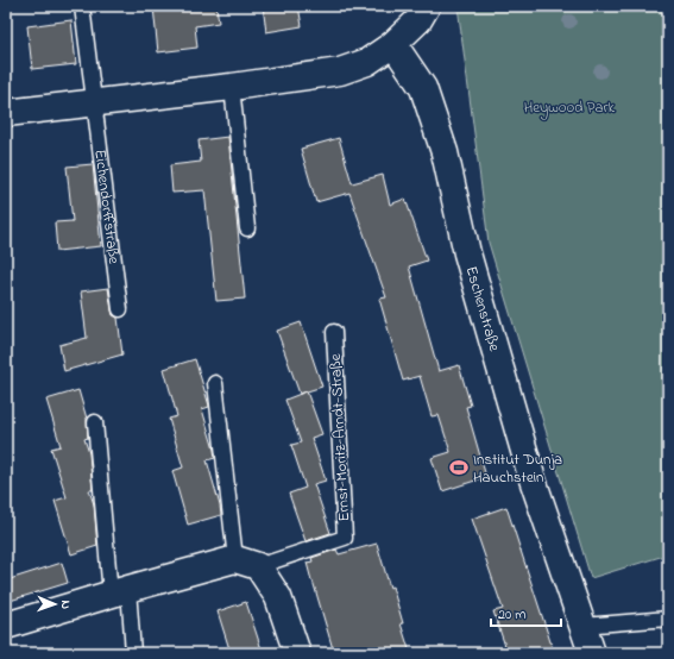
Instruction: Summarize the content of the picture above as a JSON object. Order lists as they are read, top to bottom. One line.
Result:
{"streets":{"street":["Eschenstraße","Ernst-Moritz-Arndt-Straße"],"lane":["Eichendorffstraße"]},"parks":["Heywood Park"],"places":{"sports":["Institut Dunja Hauchstein"]},"scale_bar":"20 m","north":"right"}
